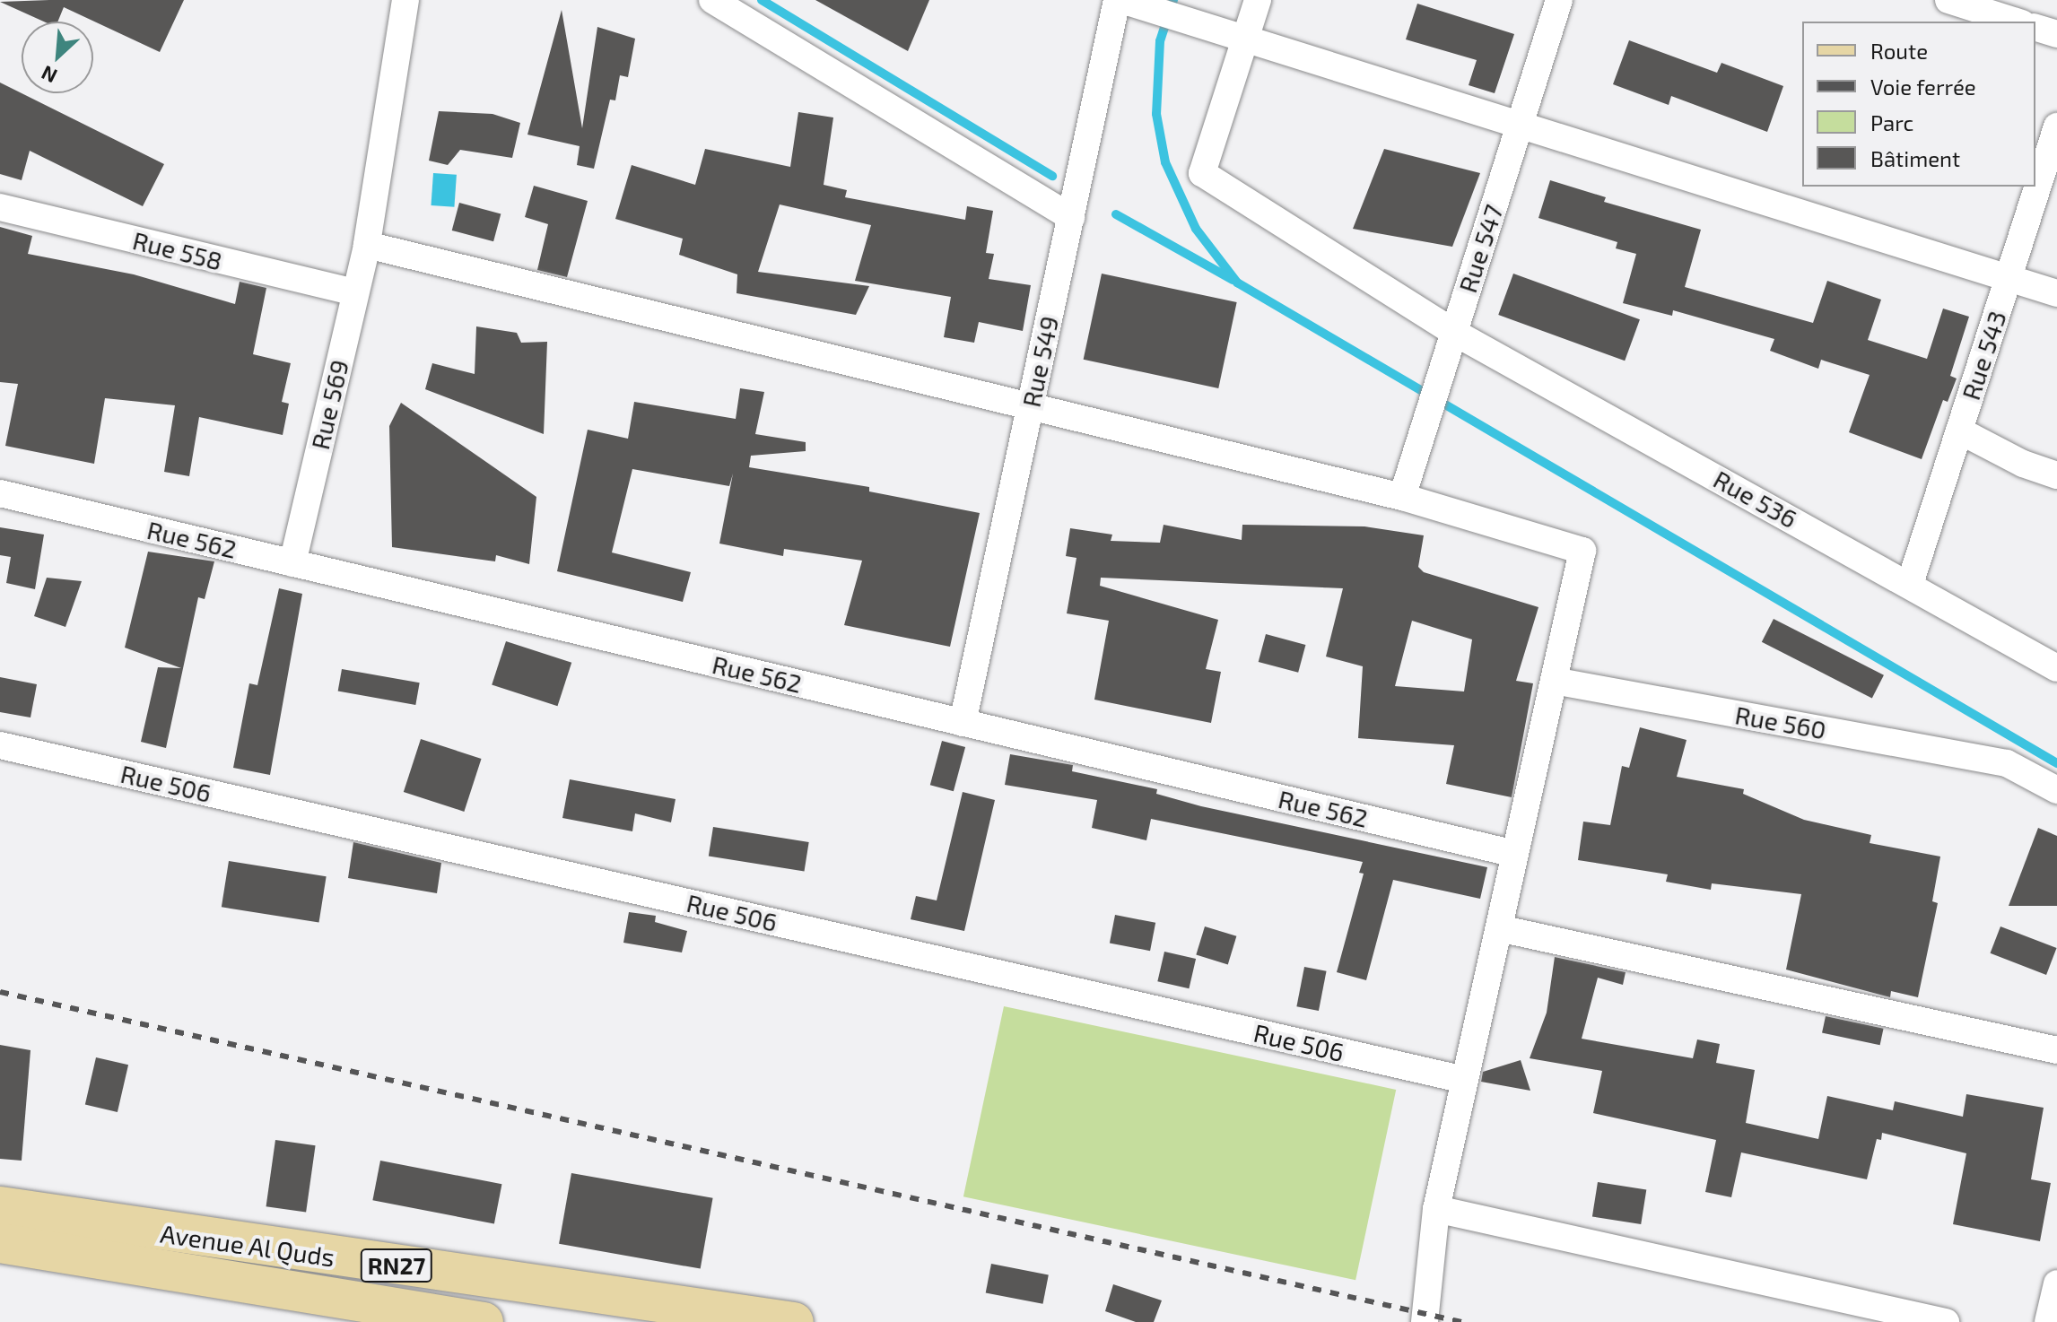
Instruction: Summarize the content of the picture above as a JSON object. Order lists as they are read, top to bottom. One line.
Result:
{"streets":{"main road":["Avenue Al Quds","RN27"],"street":["Rue 547","Rue 558","Rue 543","Rue 549","Rue 569","Rue 536","Rue 562","Rue 560","Rue 506"]},"crossings":[["Rue 547","Rue 536"],["Rue 558","Rue 569"],["Rue 543","Rue 536"],["Rue 549","Rue 562"],["Rue 569","Rue 562"]],"legend":["Route","Voie ferrée","Parc","Bâtiment"],"north":"bottom left"}
